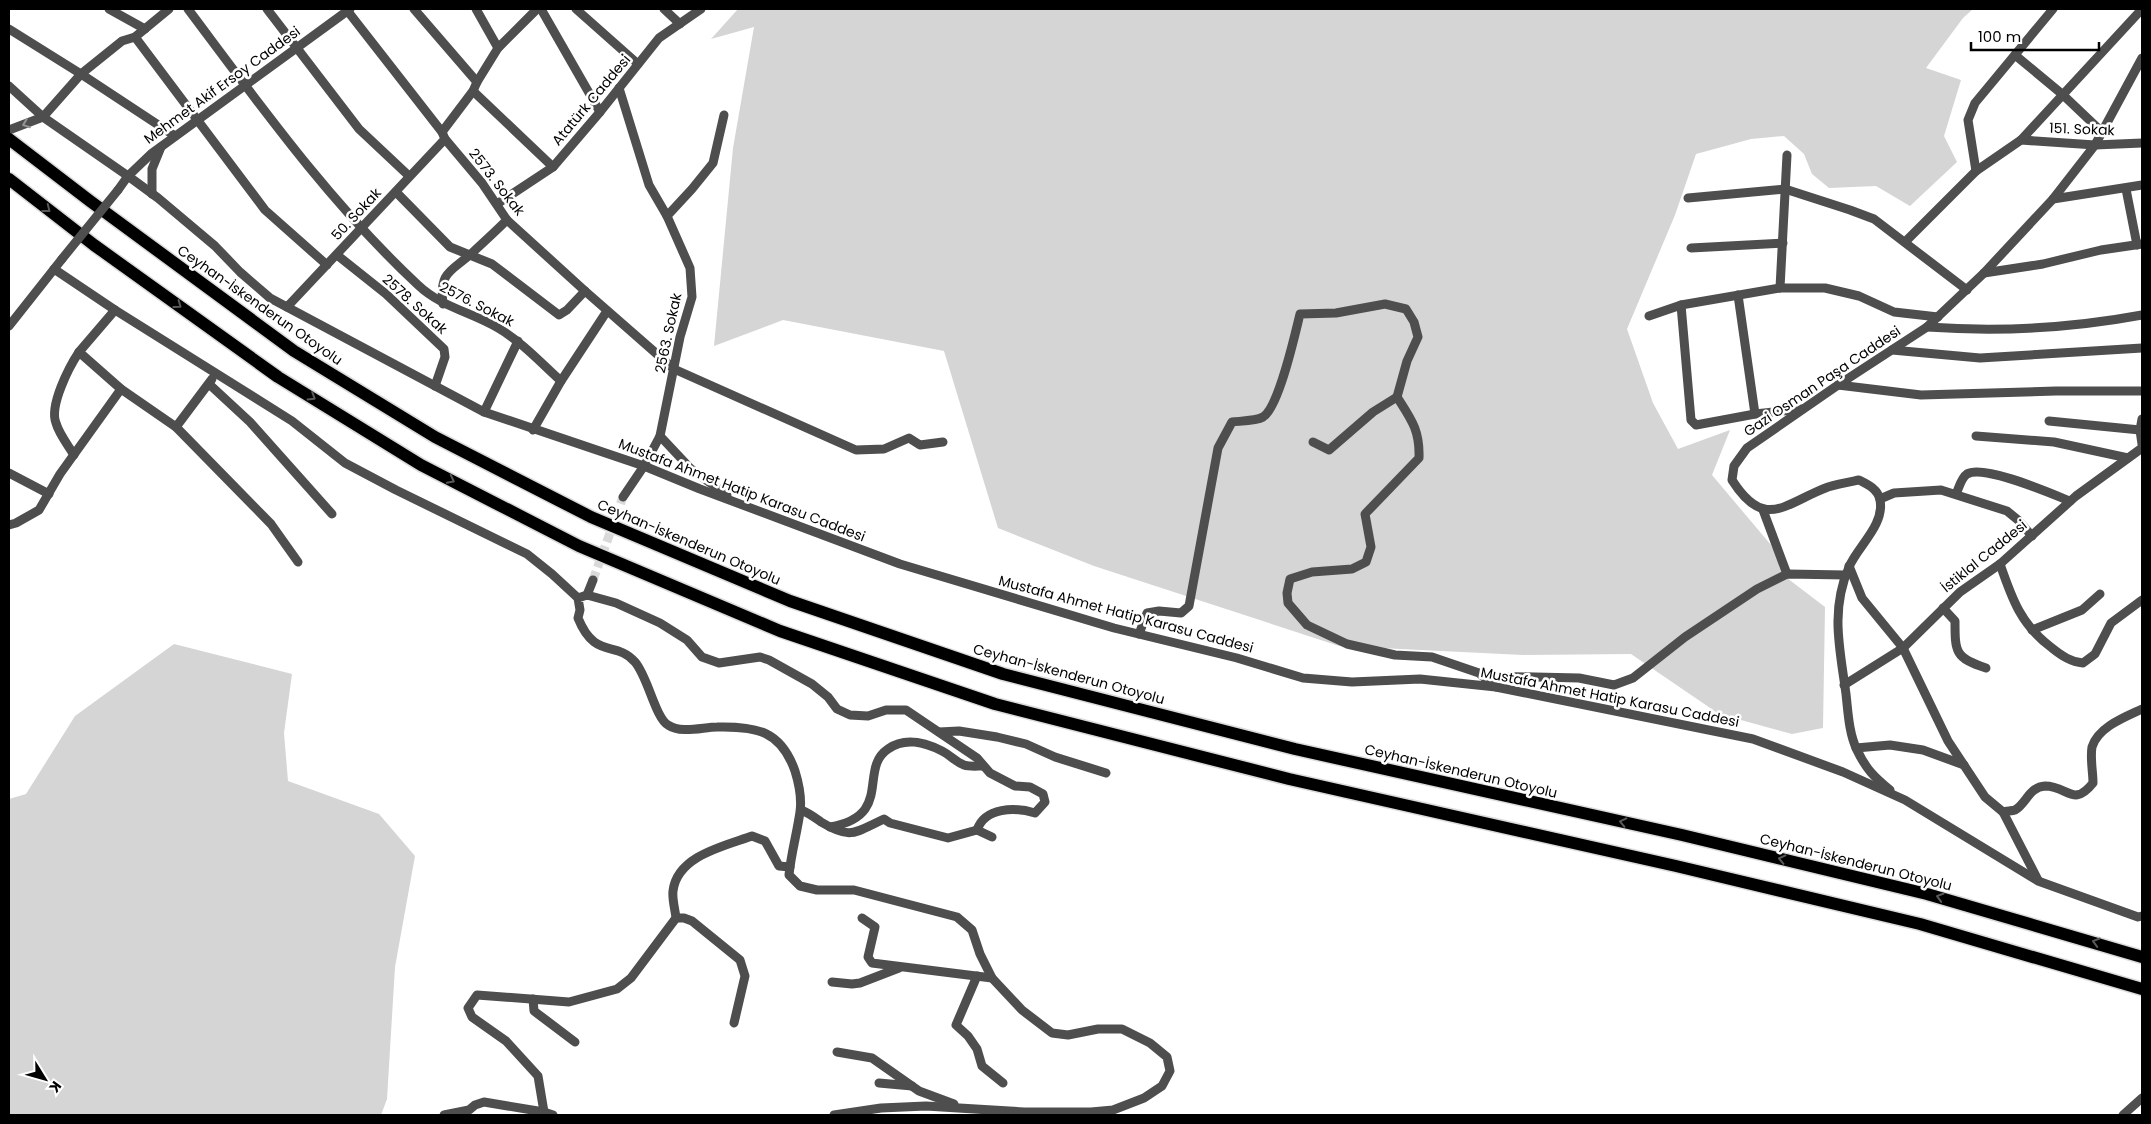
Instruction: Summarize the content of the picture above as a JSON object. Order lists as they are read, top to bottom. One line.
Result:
{"streets":{"highway":["Ceyhan-İskenderun Otoyolu"],"street":["Mehmet Akif Ersoy Caddesi","Atatürk Caddesi","151. Sokak","2573. Sokak","50. Sokak","2578. Sokak","2576. Sokak","2563. Sokak","Gazi Osman Paşa Caddesi","Mustafa Ahmet Hatip Karasu Caddesi","İstiklal Caddesi"]},"crossings":[["Mehmet Akif Ersoy Caddesi","2573. Sokak"],["Mehmet Akif Ersoy Caddesi","2576. Sokak"],["Mehmet Akif Ersoy Caddesi","Mustafa Ahmet Hatip Karasu Caddesi"],["Atatürk Caddesi","2573. Sokak"],["Atatürk Caddesi","2563. Sokak"],["151. Sokak","Gazi Osman Paşa Caddesi"],["2573. Sokak","50. Sokak"],["2573. Sokak","2563. Sokak"],["50. Sokak","2578. Sokak"],["50. Sokak","2576. Sokak"],["50. Sokak","Mustafa Ahmet Hatip Karasu Caddesi"],["2578. Sokak","Mustafa Ahmet Hatip Karasu Caddesi"],["2563. Sokak","Mustafa Ahmet Hatip Karasu Caddesi"]],"scale_bar":"100 m","north":"bottom right"}
